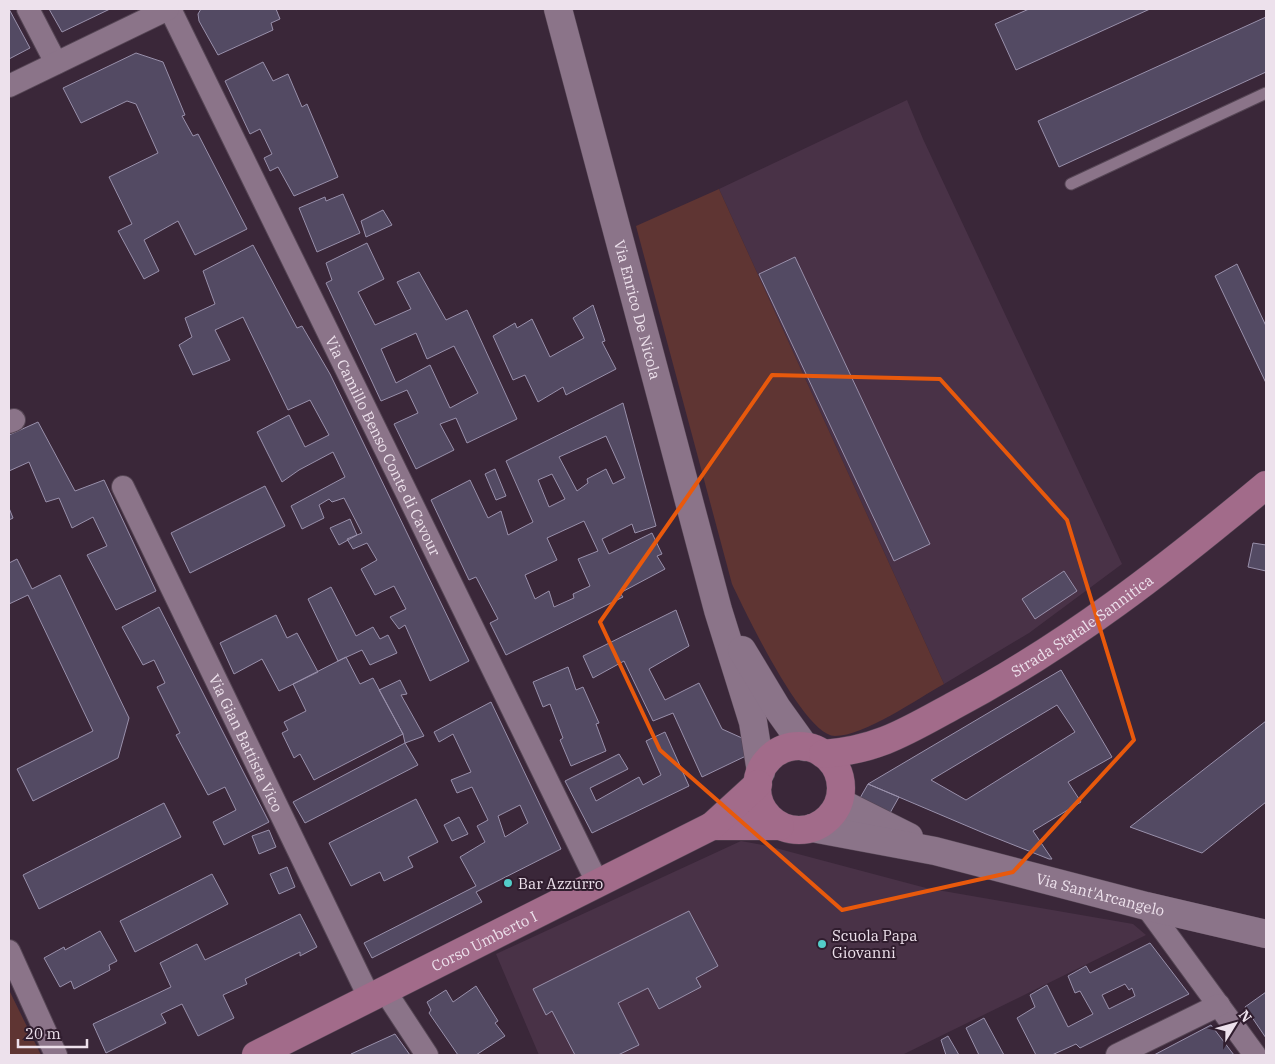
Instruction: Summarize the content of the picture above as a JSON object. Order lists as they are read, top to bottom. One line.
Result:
{"streets":{"main road":["Strada Statale Sannitica","Corso Umberto I"],"street":["Via Enrico De Nicola","Via Camillo Benso Conte di Cavour","Via Gian Battista Vico","Via Sant'Arcangelo"]},"crossings":[["Via Camillo Benso Conte di Cavour","Corso Umberto I"],["Strada Statale Sannitica","Corso Umberto I"],["Via Gian Battista Vico","Corso Umberto I"]],"places":["Bar Azzurro","Scuola Papa Giovanni"],"scale_bar":"20 m","north":"top right"}
